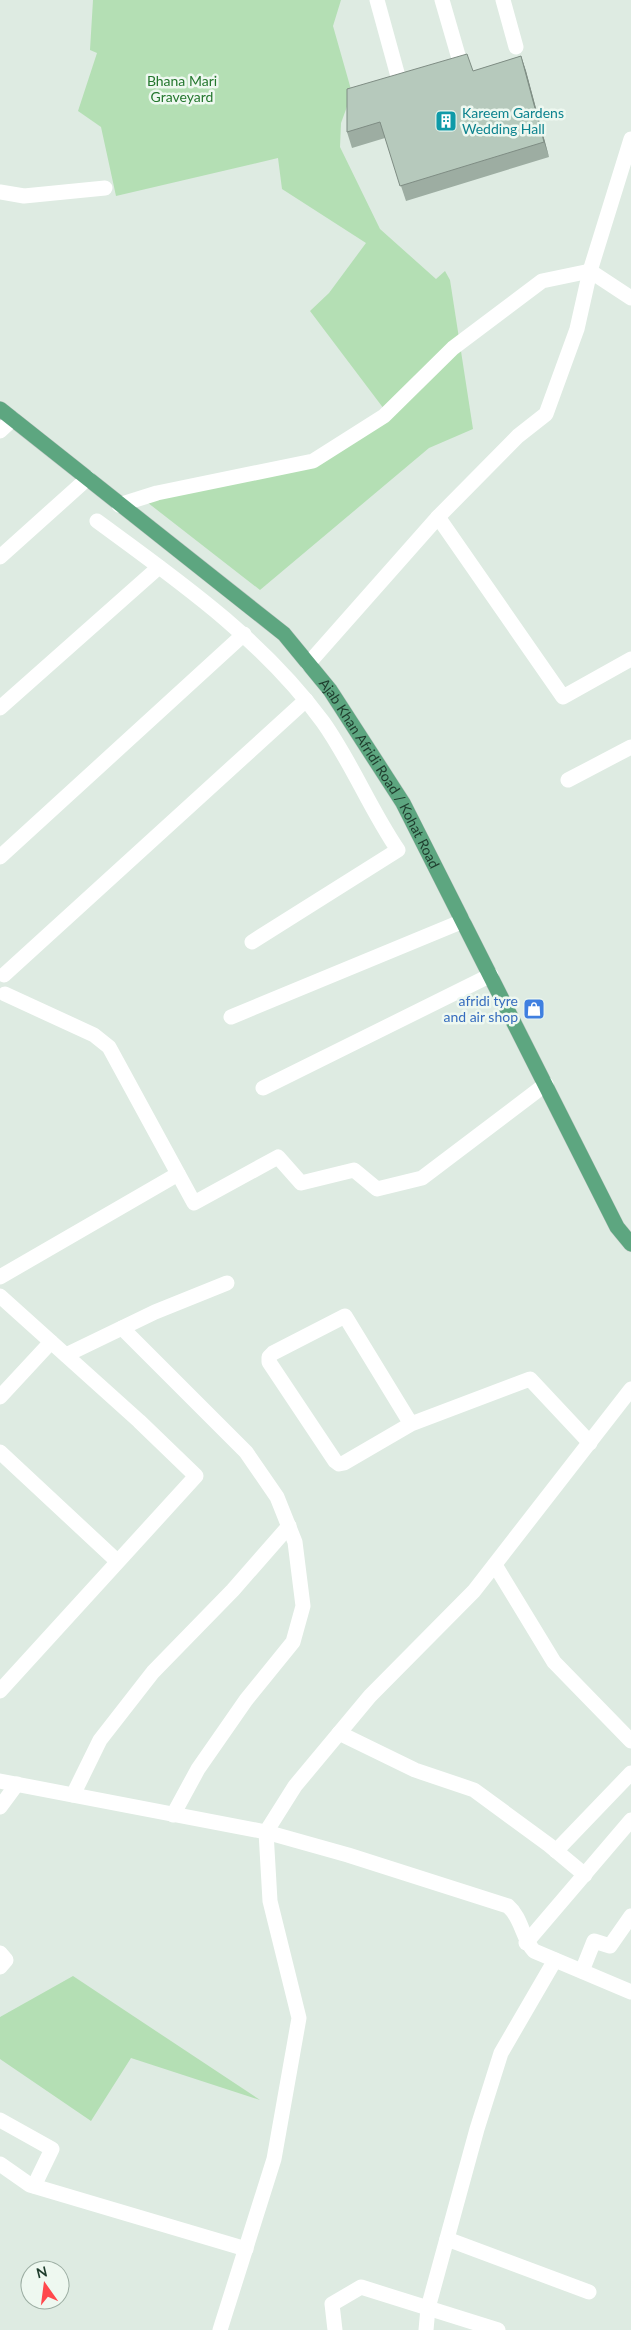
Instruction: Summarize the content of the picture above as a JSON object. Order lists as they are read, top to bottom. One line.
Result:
{"streets":{"main road":["Ajab Khan Afridi Road / Kohat Road"]},"parks":["Bhana Mari Graveyard"],"places":{"building":["Kareem Gardens Wedding Hall"],"shop":["afridi tyre and air shop"]},"north":"top"}
